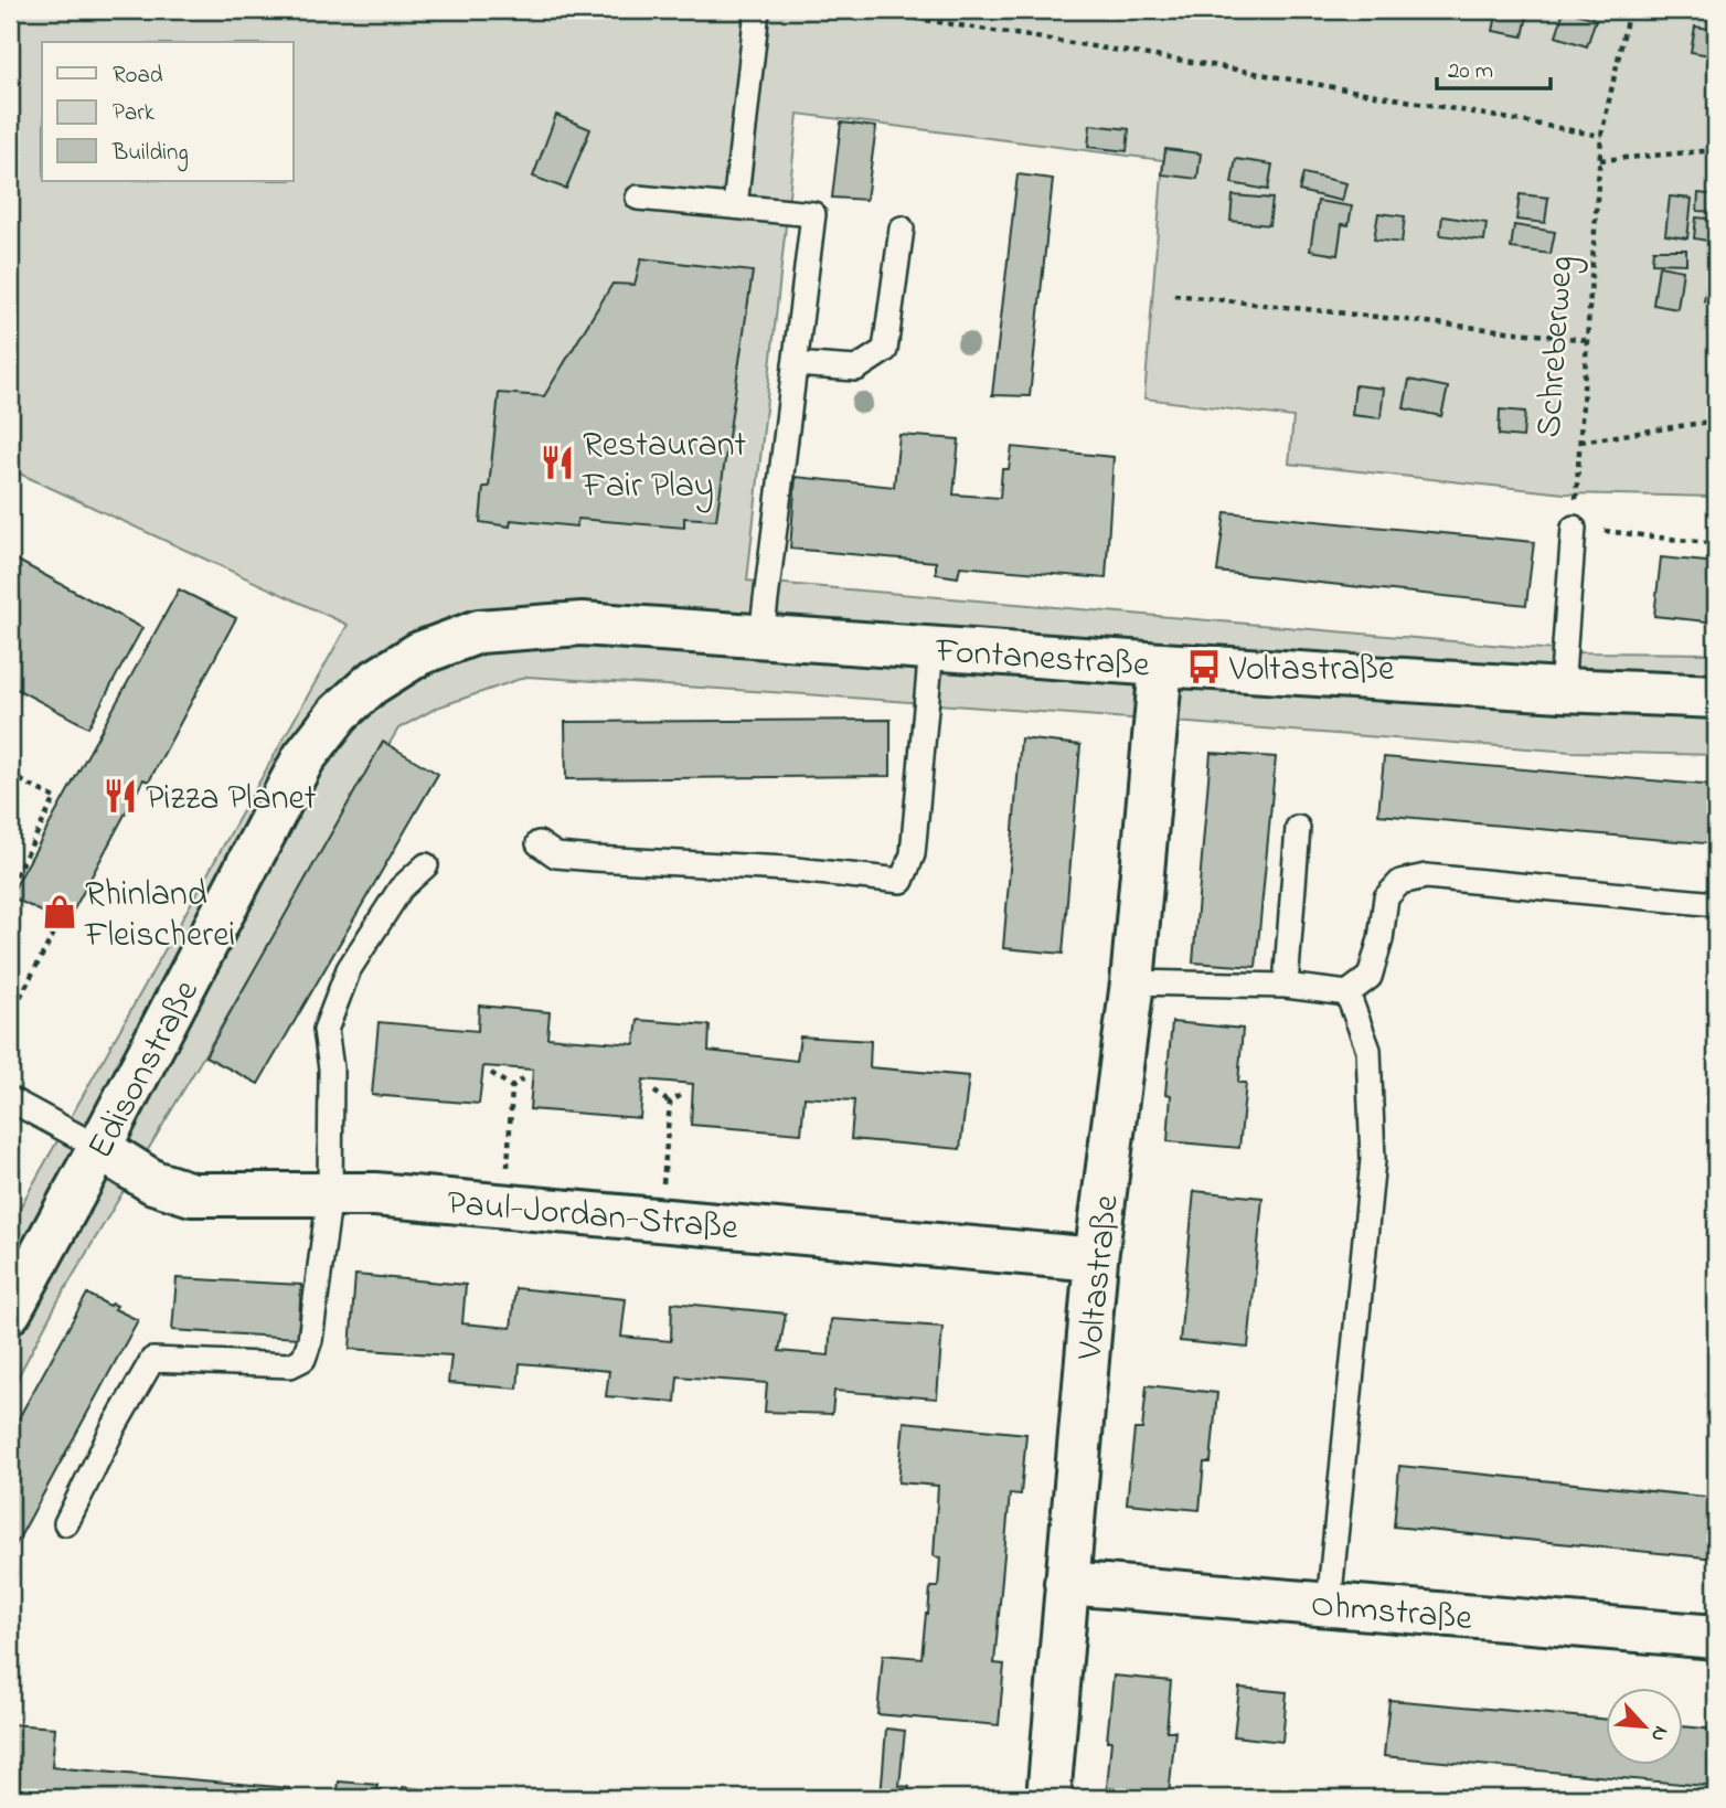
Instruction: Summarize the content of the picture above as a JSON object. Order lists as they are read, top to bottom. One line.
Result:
{"streets":{"street":["Fontanestraße","Edisonstraße","Paul-Jordan-Straße","Voltastraße","Ohmstraße"],"path":["Schreberweg"]},"crossings":[["Fontanestraße","Edisonstraße"],["Fontanestraße","Voltastraße"],["Edisonstraße","Paul-Jordan-Straße"],["Paul-Jordan-Straße","Voltastraße"],["Voltastraße","Ohmstraße"]],"places":{"restaurant":["Restaurant Fair Play","Pizza Planet"],"bus stop":["Voltastraße"],"shop":["Rhinland Fleischerei"]},"legend":["Road","Park","Building"],"scale_bar":"20 m","north":"bottom right"}
